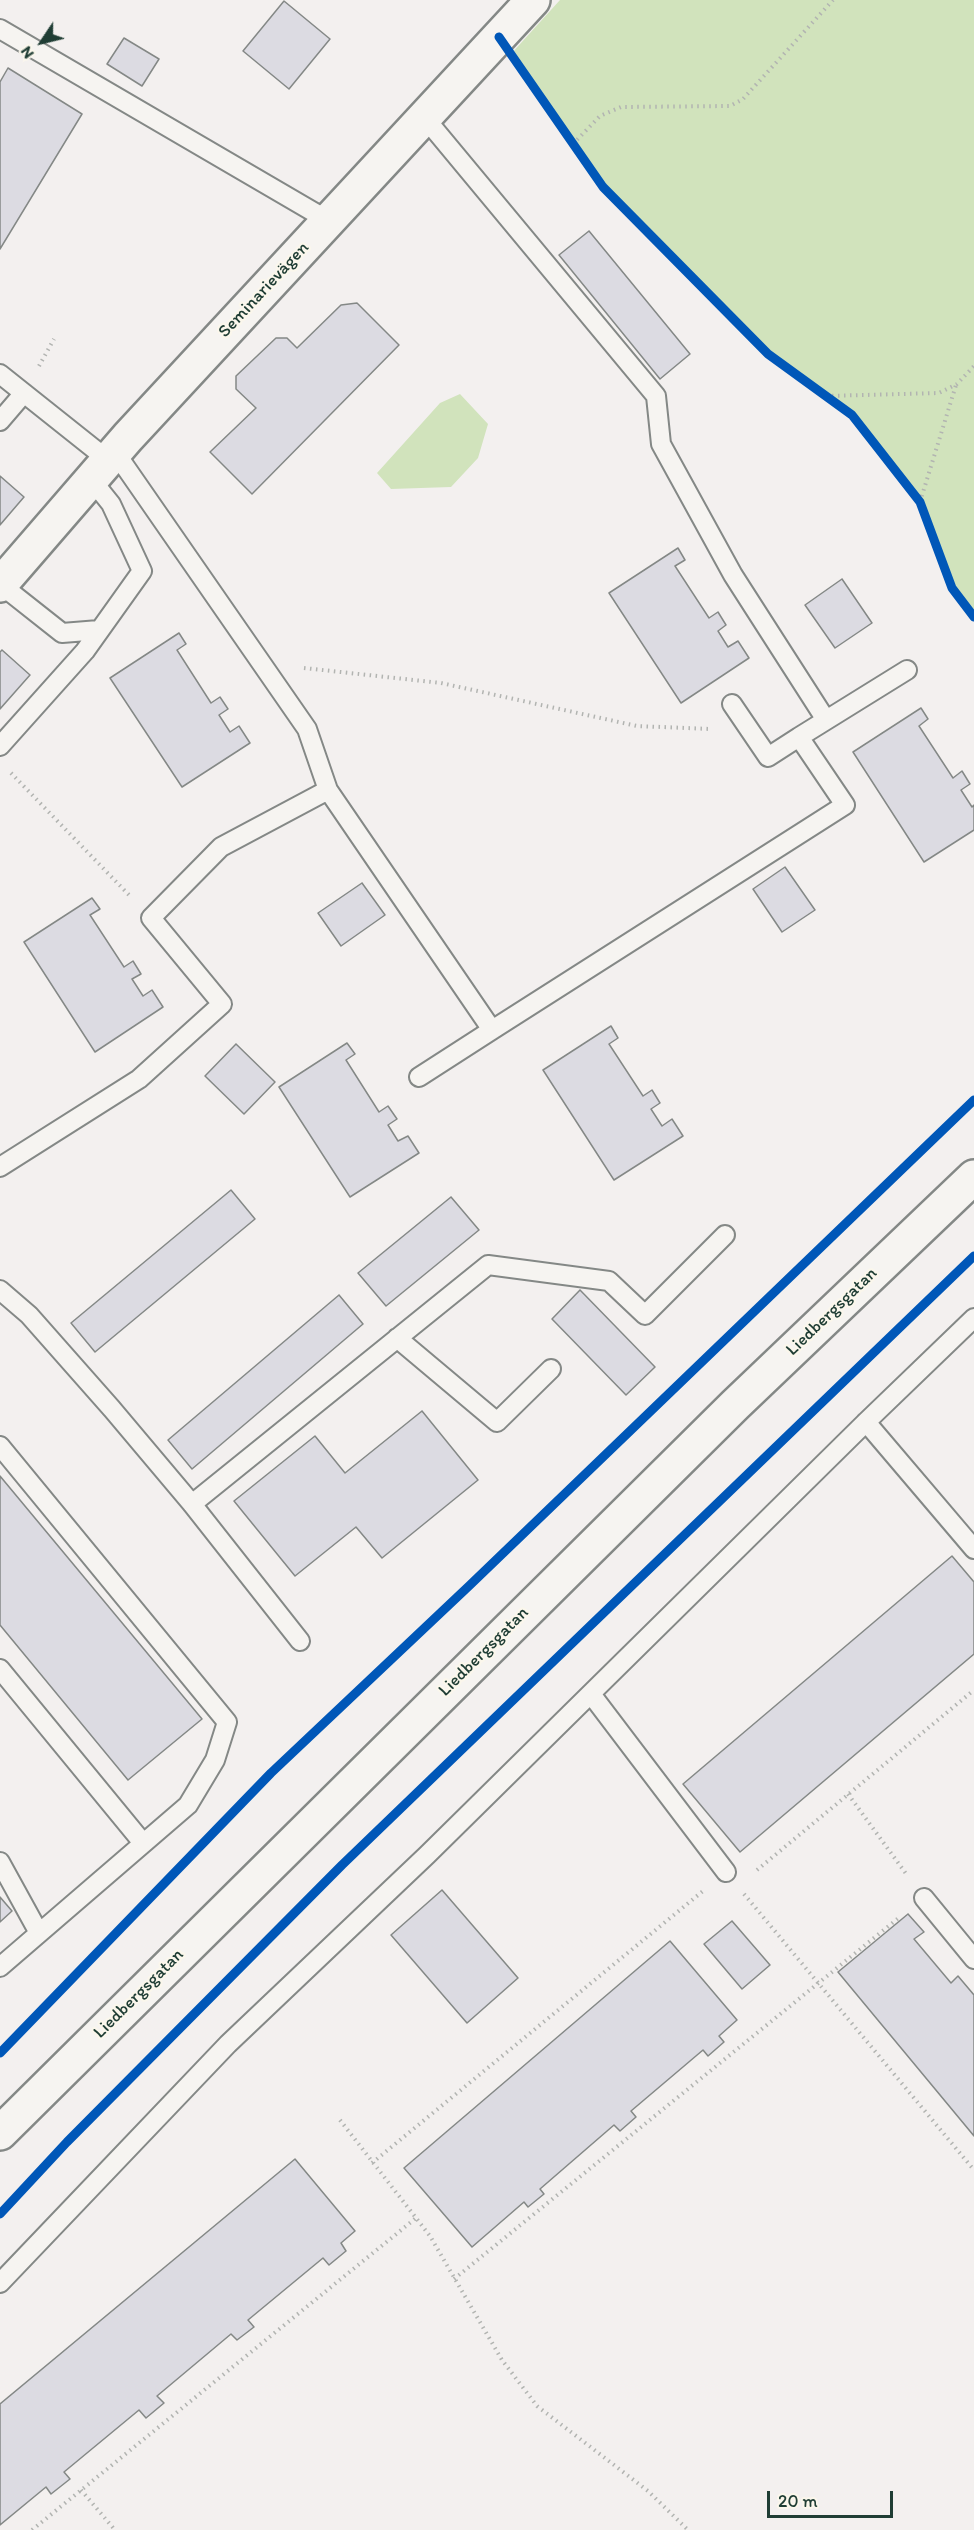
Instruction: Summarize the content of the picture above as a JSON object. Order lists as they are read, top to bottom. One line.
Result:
{"streets":{"street":["Seminarievägen","Liedbergsgatan"]},"scale_bar":"20 m","north":"bottom left"}
